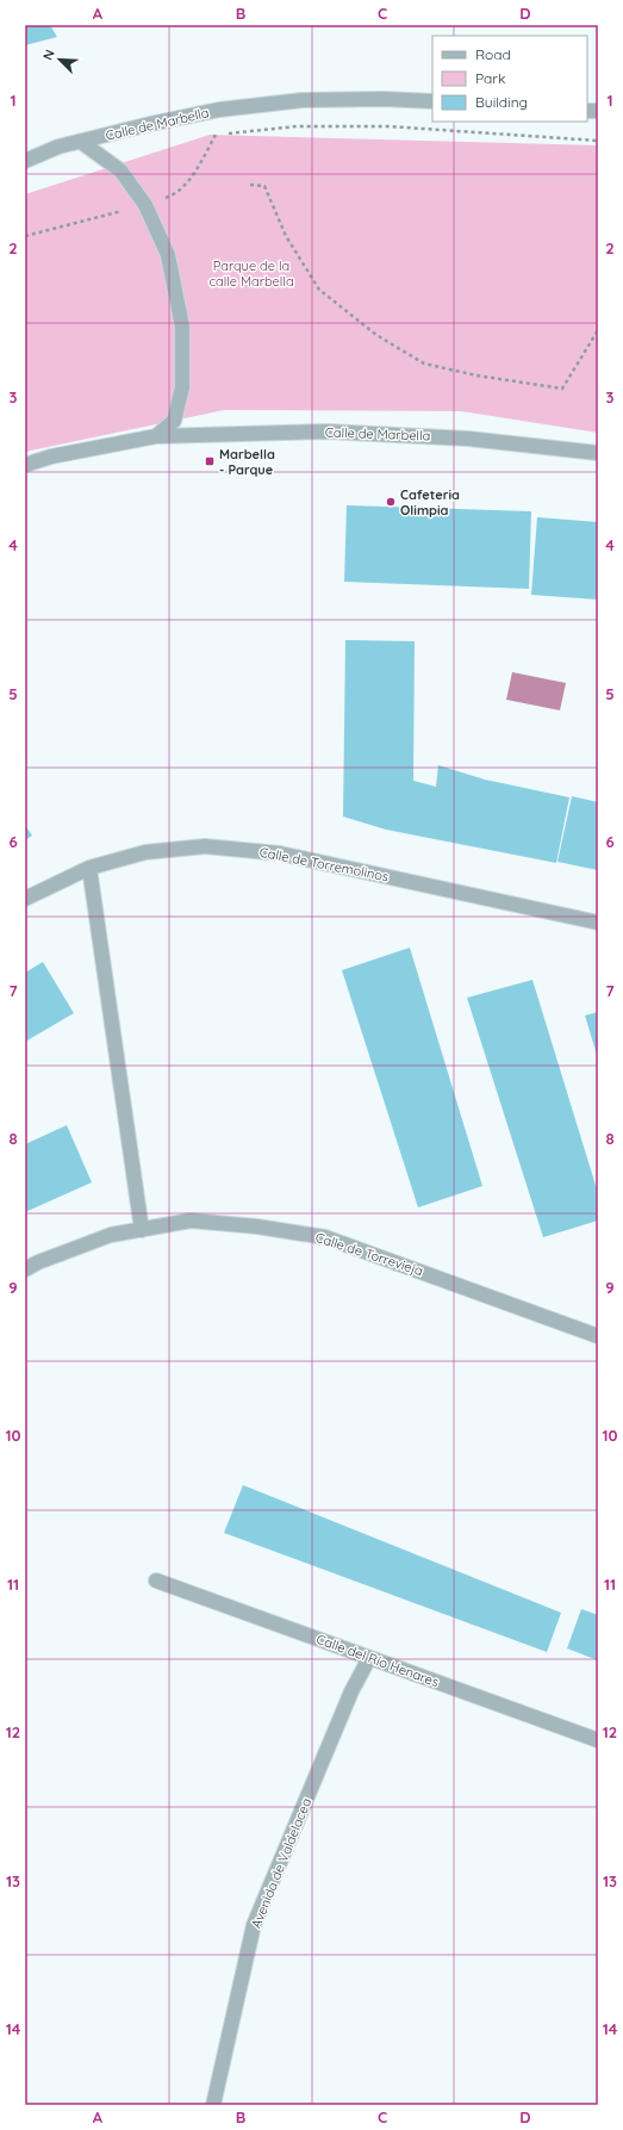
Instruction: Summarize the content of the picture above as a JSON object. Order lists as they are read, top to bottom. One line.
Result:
{"streets":{"street":["Calle de Marbella","Calle de Torremolinos","Calle de Torrevieja","Calle del Río Henares","Avenida de Valdelacea"]},"crossings":[["Calle del Río Henares","Avenida de Valdelacea"]],"parks":["Parque de la calle Marbella"],"places":{"transit":["Marbella - Parque"],"other":["Cafeteria Olimpia"]},"legend":["Road","Park","Building"],"north":"top left","grid":{"columns":["A","B","C","D"],"rows":["1","2","3","4","5","6","7","8","9","10","11","12","13","14"]}}
